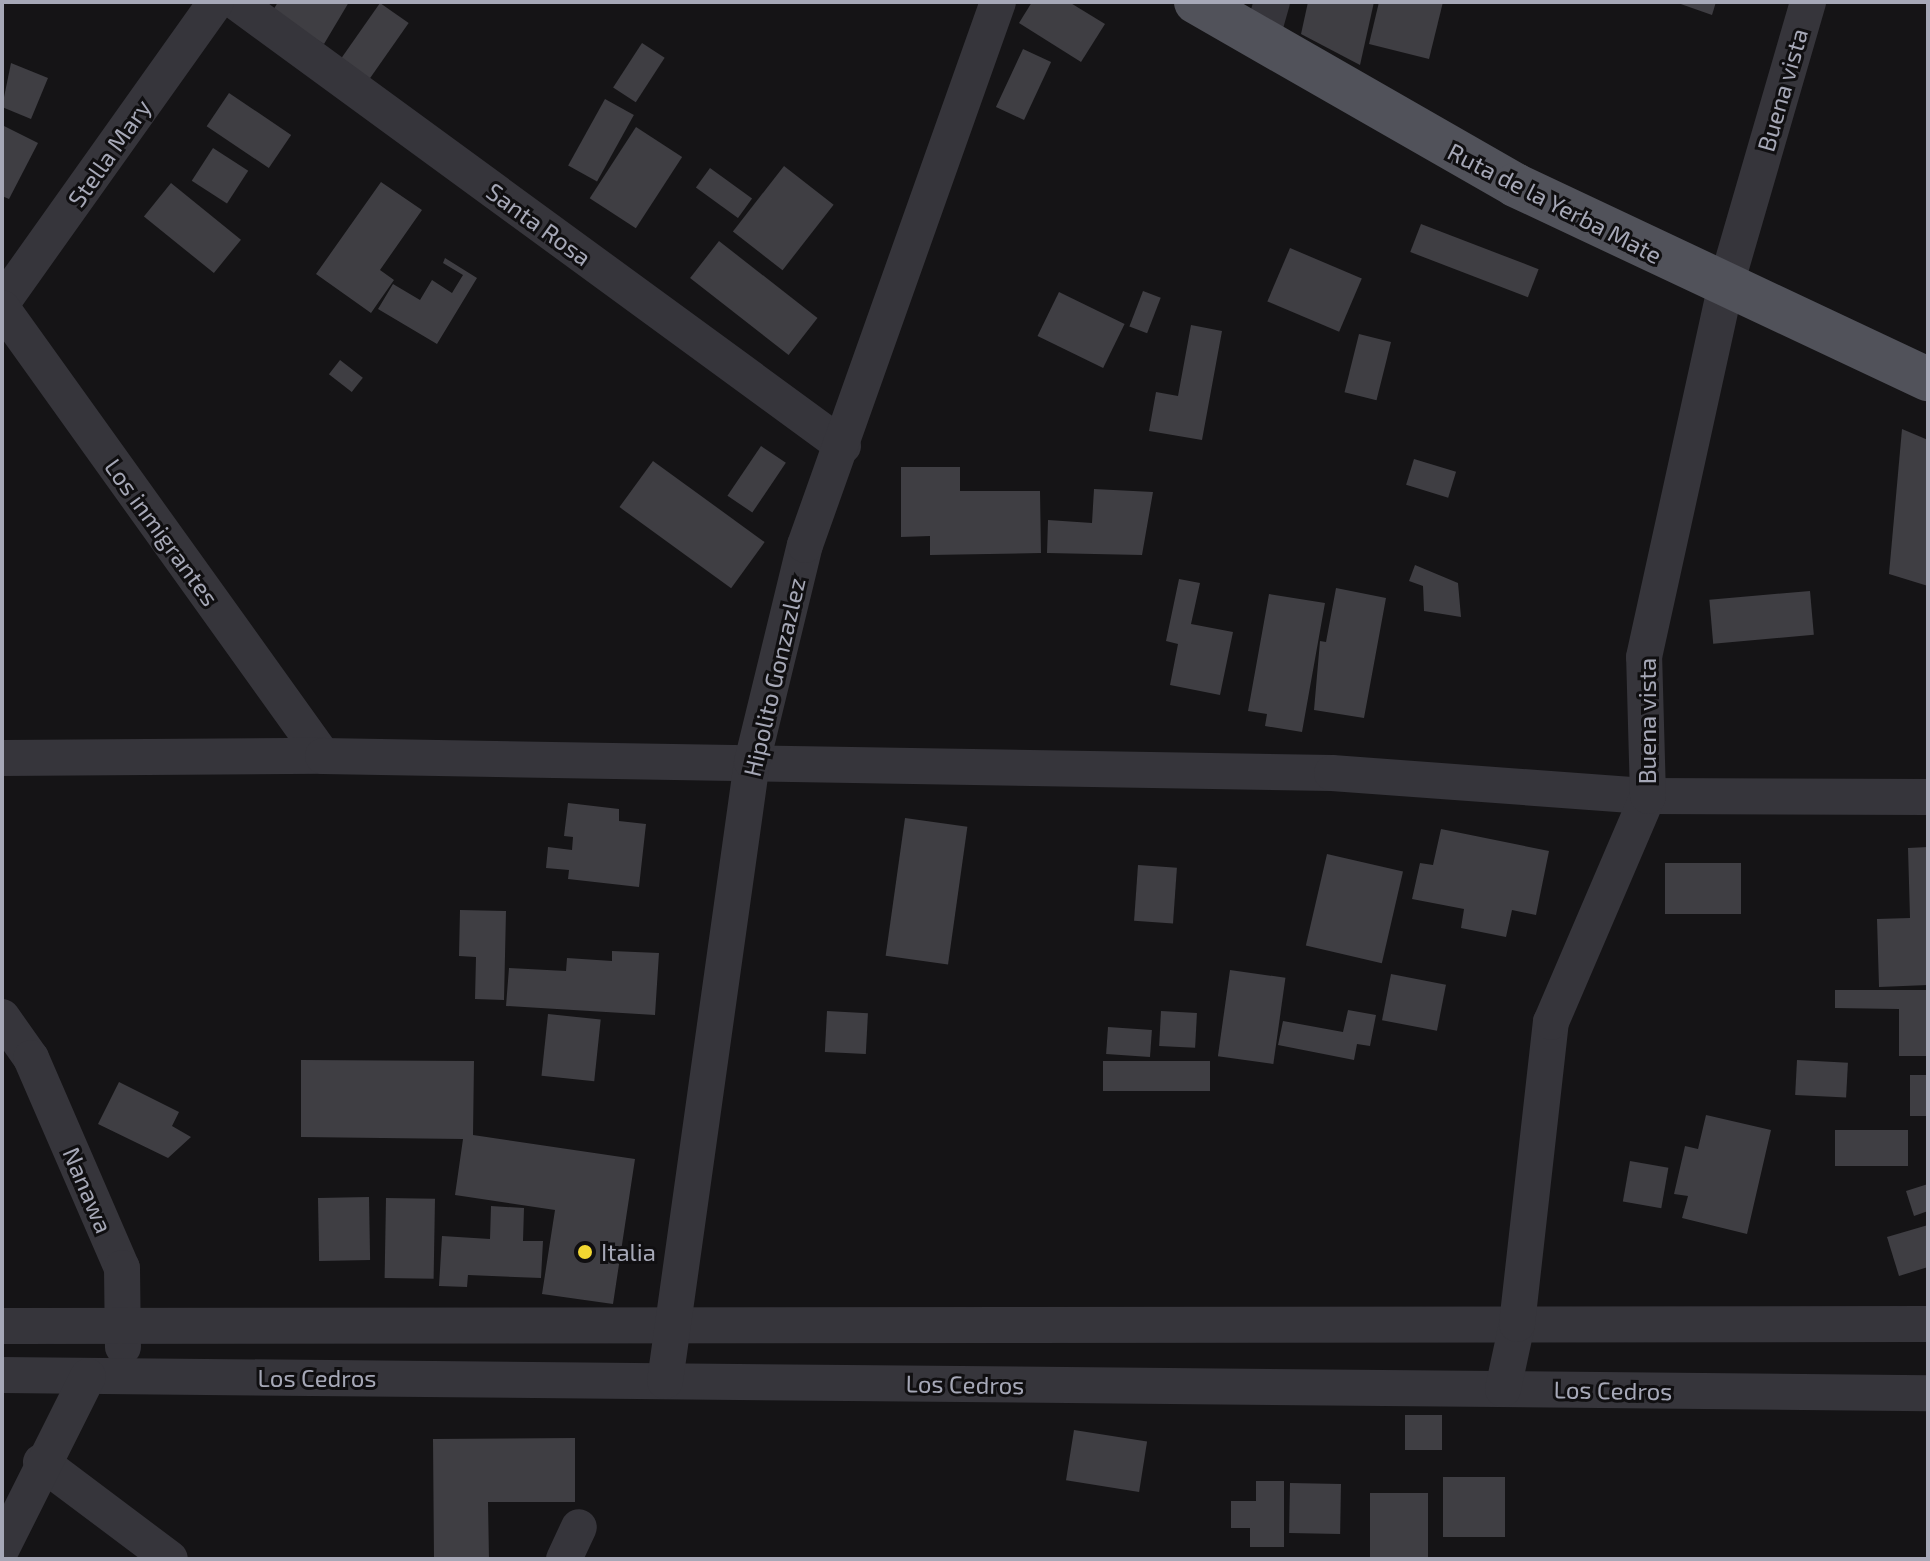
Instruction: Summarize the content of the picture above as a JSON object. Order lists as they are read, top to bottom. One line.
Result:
{"streets":{"main road":["Ruta de la Yerba Mate"],"street":["Buena vista","Stella Mary","Santa Rosa","Los inmigrantes","Hipolito Gonzazlez","Nanawa","Los Cedros"]},"crossings":[["Buena vista","Ruta de la Yerba Mate"],["Buena vista","Los Cedros"],["Stella Mary","Los inmigrantes"],["Santa Rosa","Hipolito Gonzazlez"],["Hipolito Gonzazlez","Los Cedros"],["Nanawa","Los Cedros"]],"places":["Italia"]}
